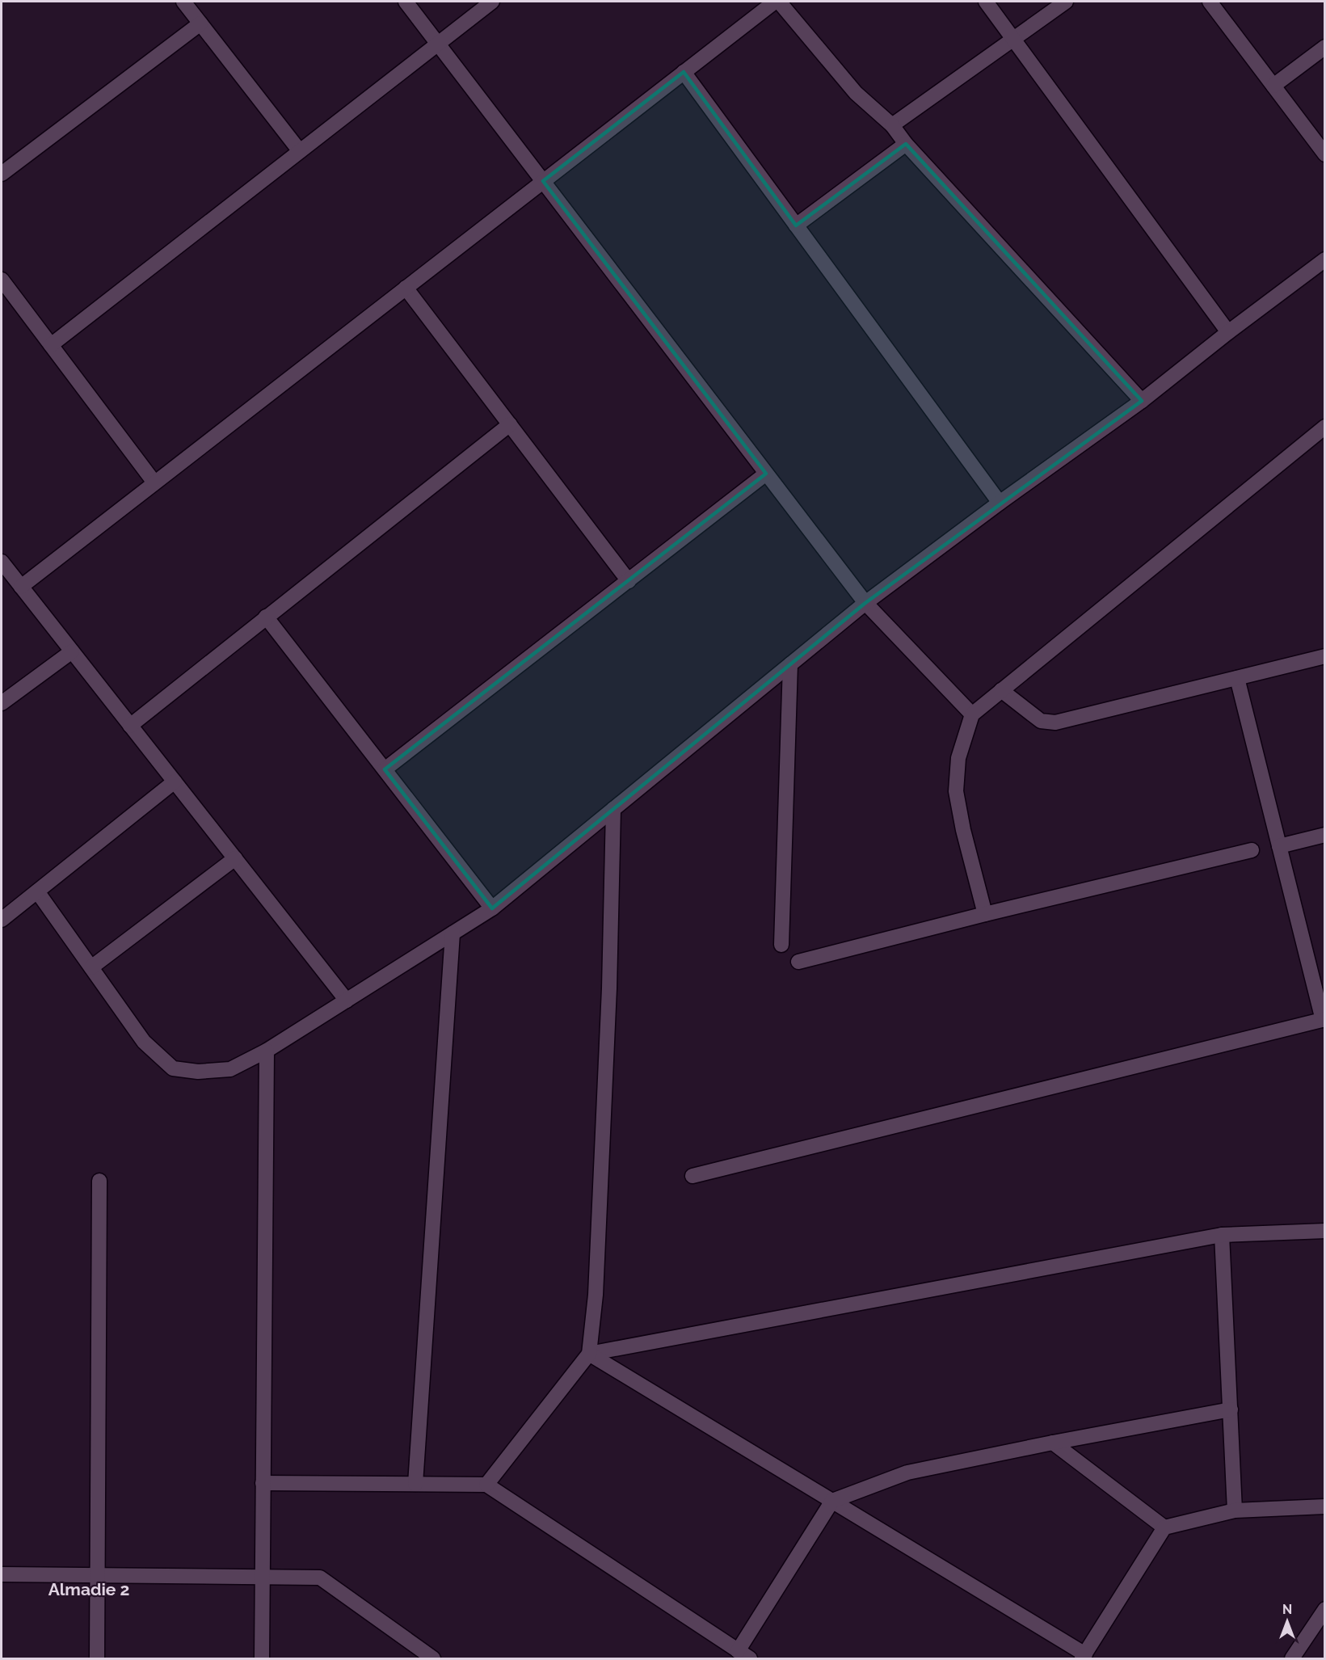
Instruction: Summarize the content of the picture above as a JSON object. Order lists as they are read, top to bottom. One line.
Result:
{"districts":["Almadie 2"],"north":"top"}
